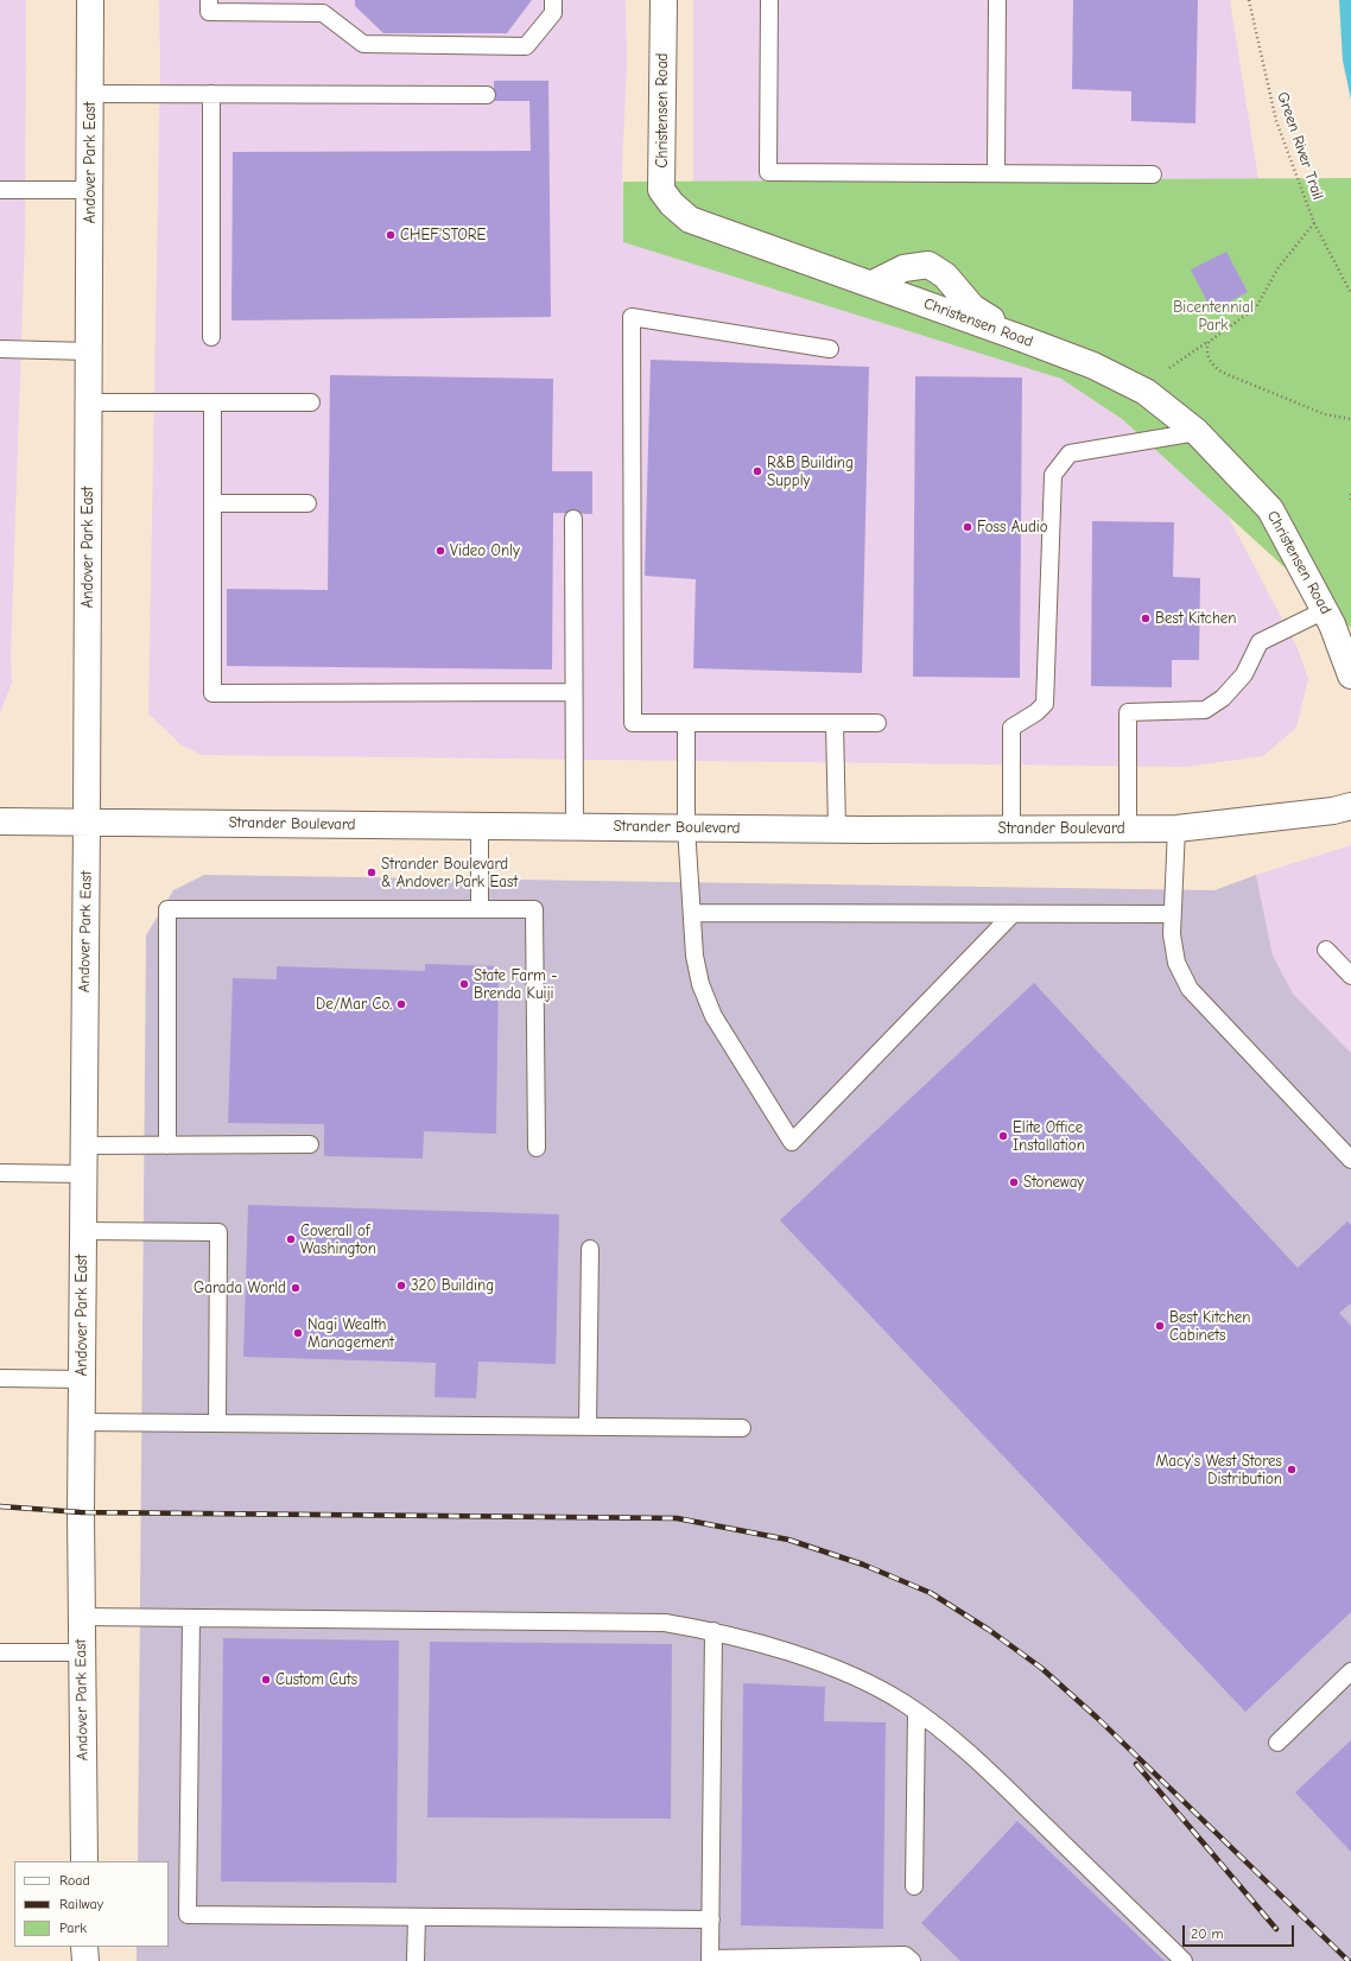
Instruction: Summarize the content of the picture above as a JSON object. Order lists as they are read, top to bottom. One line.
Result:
{"streets":{"street":["Christensen Road","Andover Park East","Strander Boulevard"],"path":["Green River Trail"]},"crossings":[["Andover Park East","Strander Boulevard"]],"parks":["Bicentennial Park"],"places":["CHEF'STORE","R&B Building Supply","Foss Audio","Video Only","Best Kitchen","Strander Boulevard & Andover Park East","State Farm - Brenda Kuiji","De/Mar Co.","Elite Office Installation","Stoneway","Coverall of Washington","320 Building","Garada World","Best Kitchen Cabinets","Nagi Wealth Management","Macy's West Stores Distribution","Custom Cuts"],"legend":["Road","Railway","Park"],"scale_bar":"20 m"}
